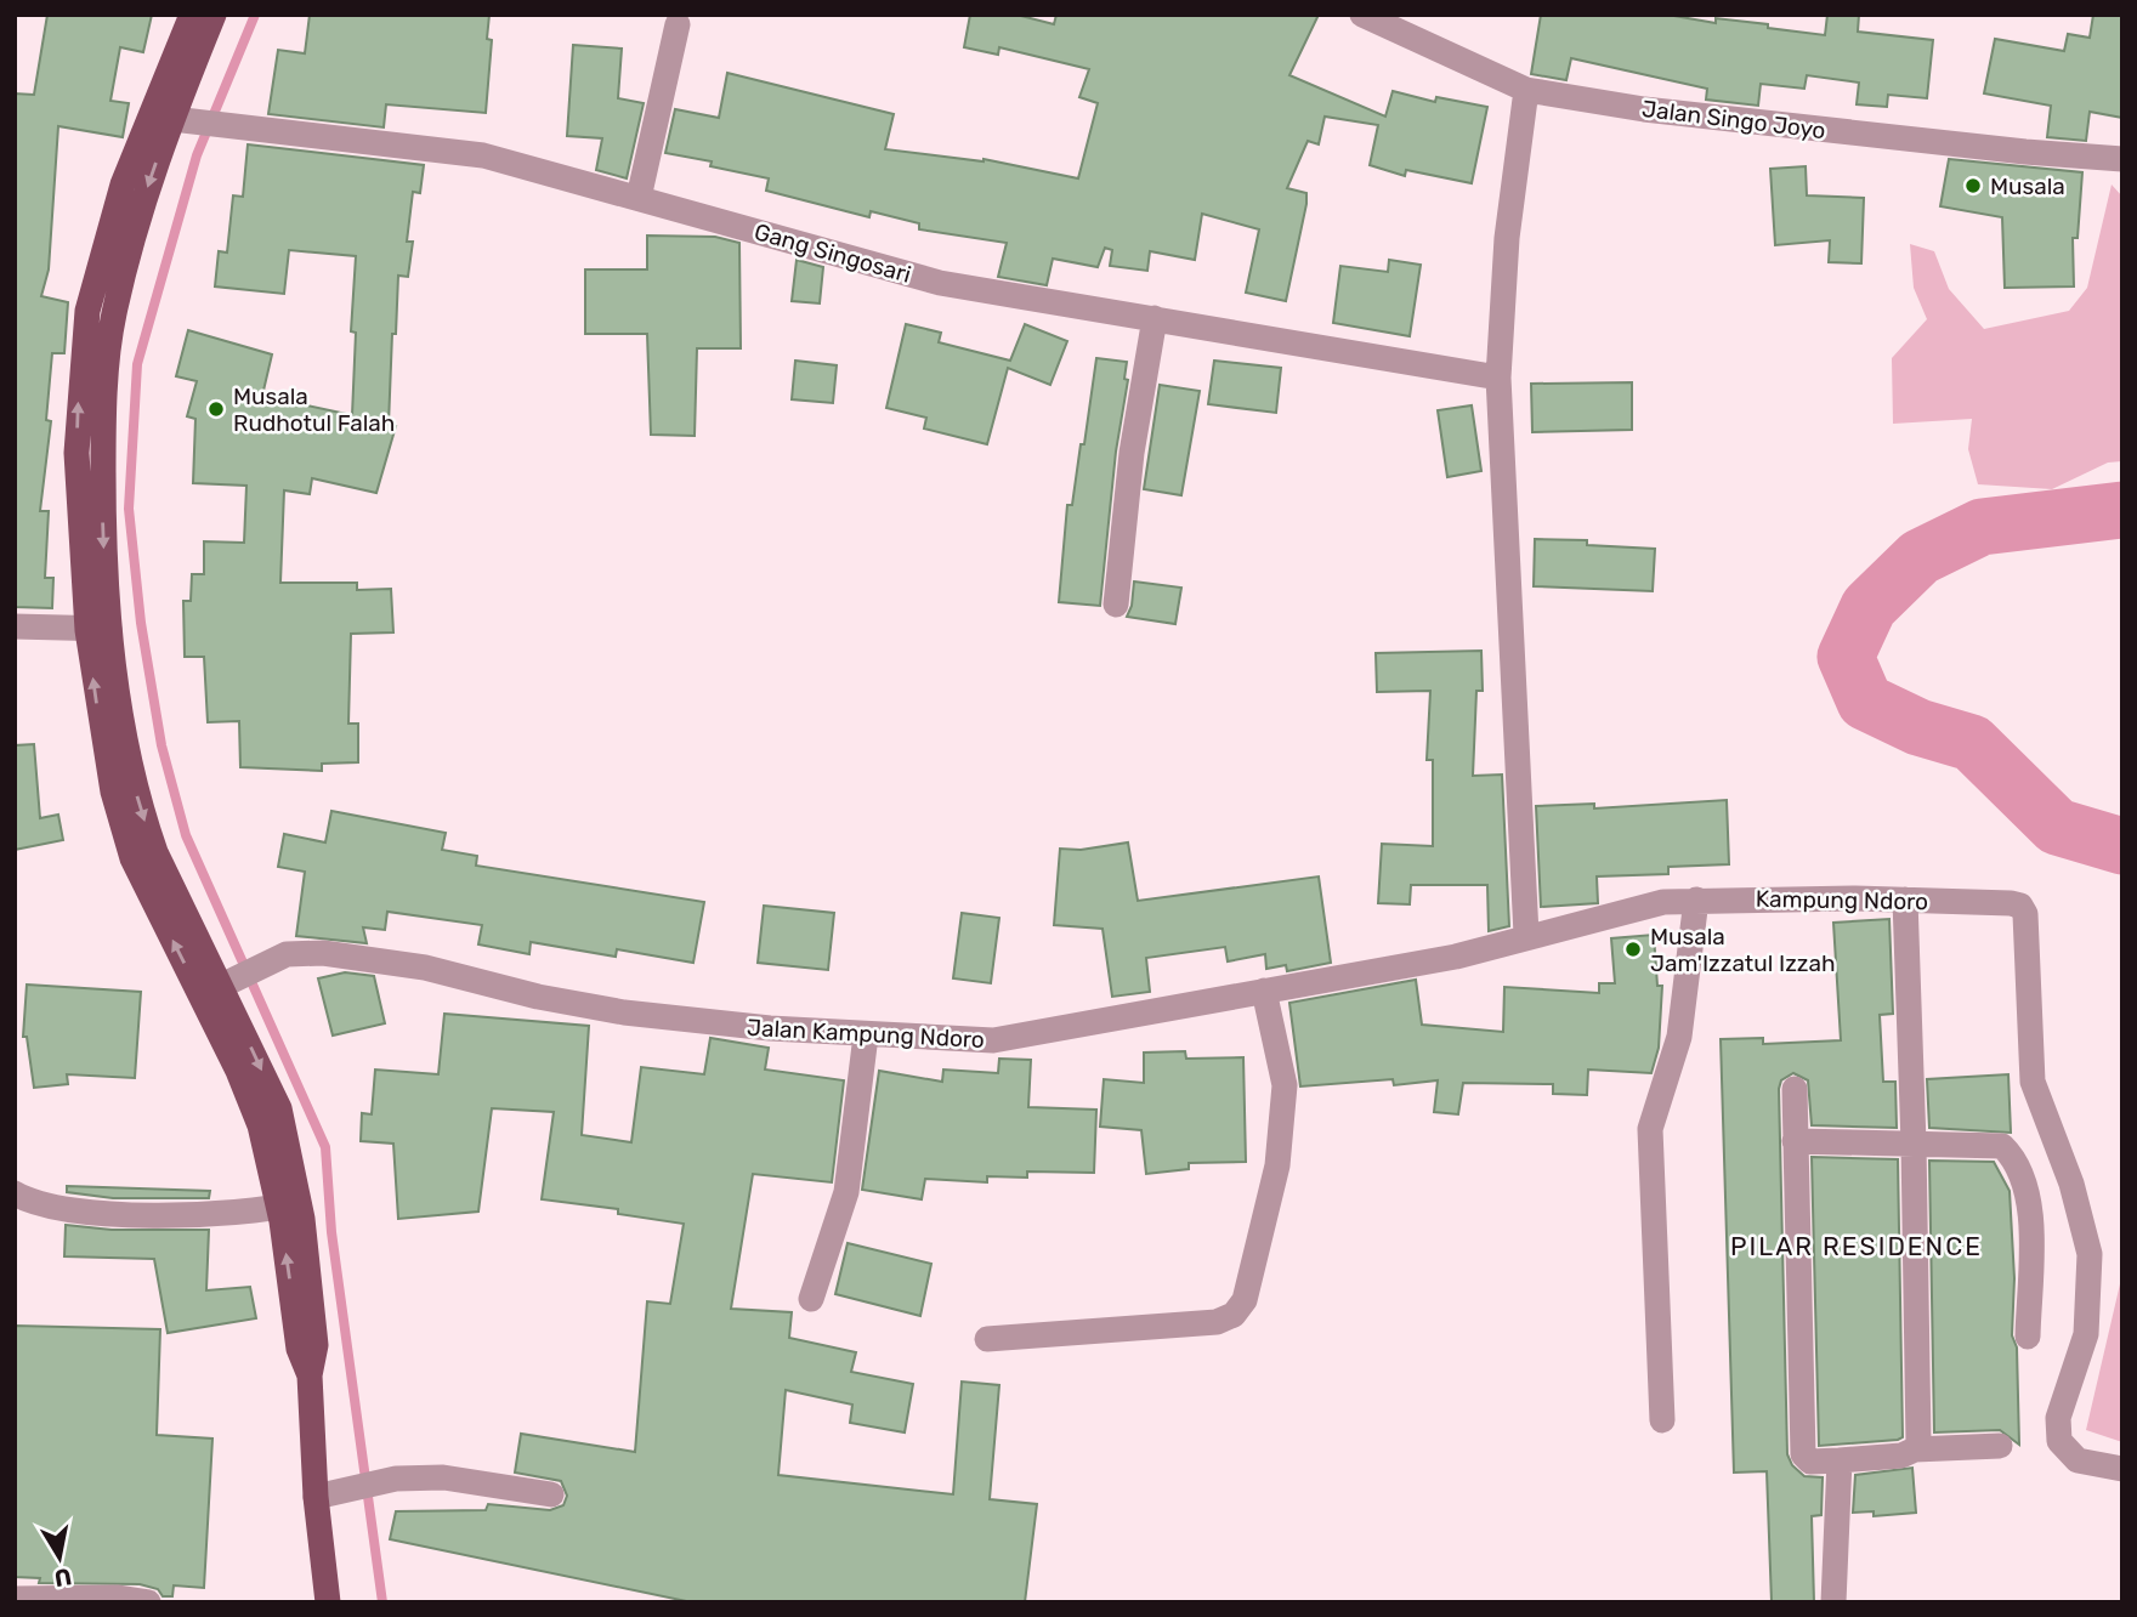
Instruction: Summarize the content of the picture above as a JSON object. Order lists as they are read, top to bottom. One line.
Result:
{"streets":{"street":["Jalan Singo Joyo","Gang Singosari","Kampung Ndoro","Jalan Kampung Ndoro"]},"crossings":[["Kampung Ndoro","Jalan Kampung Ndoro"]],"districts":["PILAR RESIDENCE"],"places":["Musala","Musala Rudhotul Falah","Musala Jam'Izzatul Izzah"],"north":"bottom"}
